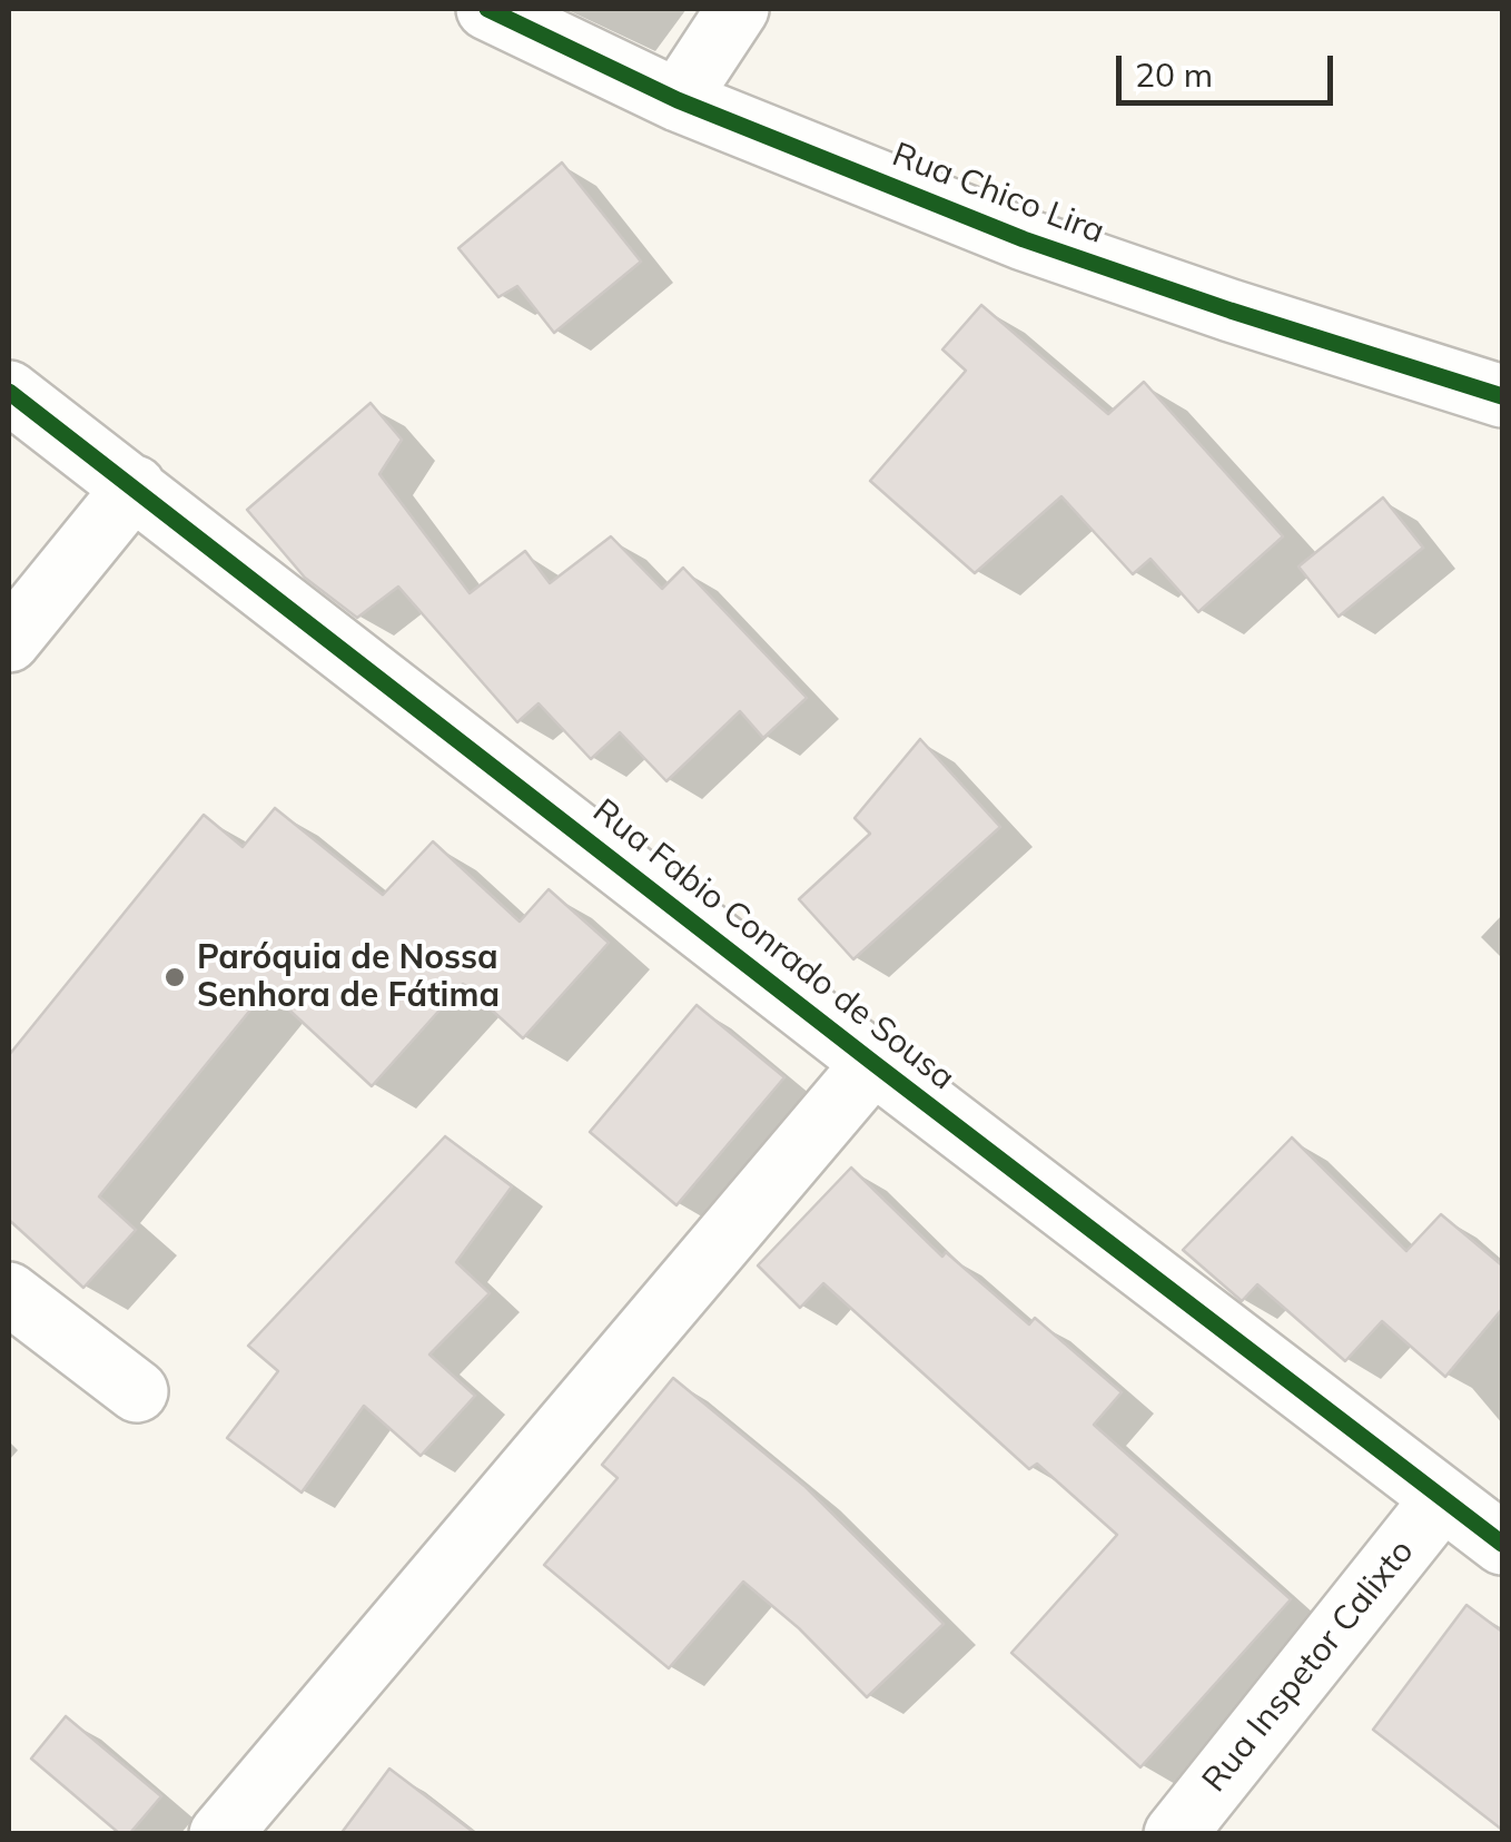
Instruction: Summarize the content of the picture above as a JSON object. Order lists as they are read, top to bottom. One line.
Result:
{"streets":{"street":["Rua Chico Lira","Rua Fabio Conrado de Sousa","Rua Inspetor Calixto"]},"crossings":[["Rua Fabio Conrado de Sousa","Rua Inspetor Calixto"]],"places":["Paróquia de Nossa Senhora de Fátima"],"scale_bar":"20 m"}
